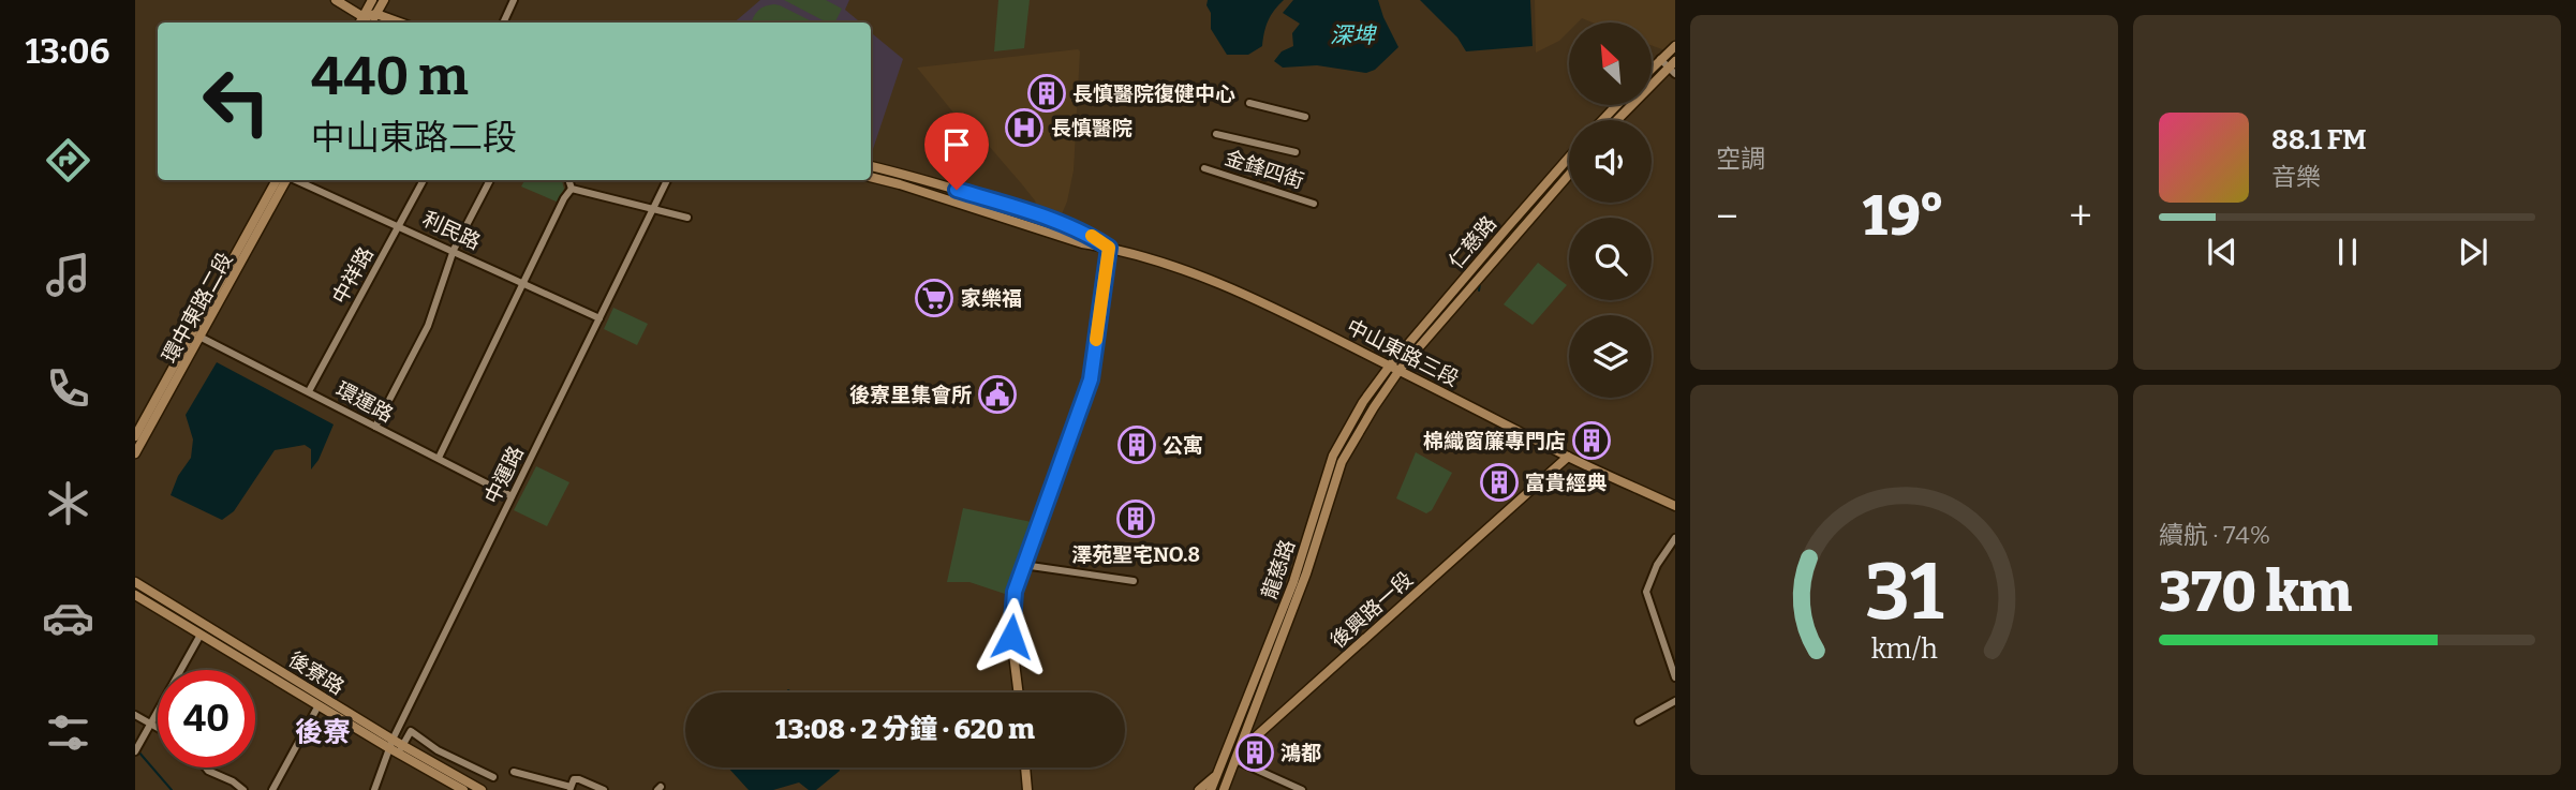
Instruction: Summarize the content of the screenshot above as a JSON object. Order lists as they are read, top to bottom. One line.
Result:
{"streets":{"street":["金鋒四街","利民路","仁慈路","中祥路","環中東路二段","中山東路三段","環運路","中運路","龍慈路","後興路一段","後寮路"]},"crossings":[["利民路","中祥路"],["利民路","中運路"],["仁慈路","中山東路三段"],["仁慈路","龍慈路"],["中祥路","環運路"],["環中東路二段","環運路"],["中山東路三段","龍慈路"],["中山東路三段","後興路一段"],["環運路","中運路"],["中運路","後寮路"],["龍慈路","後興路一段"]],"districts":["後寮"],"water":["深埤"],"places":{"building":["長慎醫院復健中心","棉織窗簾專門店","公寓","富貴經典","澤苑聖宅NO.8","鴻都"],"hospital":["長慎醫院"],"supermarket":["家樂福"],"public building":["後寮里集會所"]},"north":"top left","page":{"tabs":"13:06","tile":["空調",["續航 · 74%","370 km"]],"turn":["440 m","中山東路二段"],"song":["88.1 FM","音樂"],"heat":["−","19°","+"],"limit":"40","trip":"13:08 · 2 分鐘 · 620 m","gauge":["31","km/h"]}}
